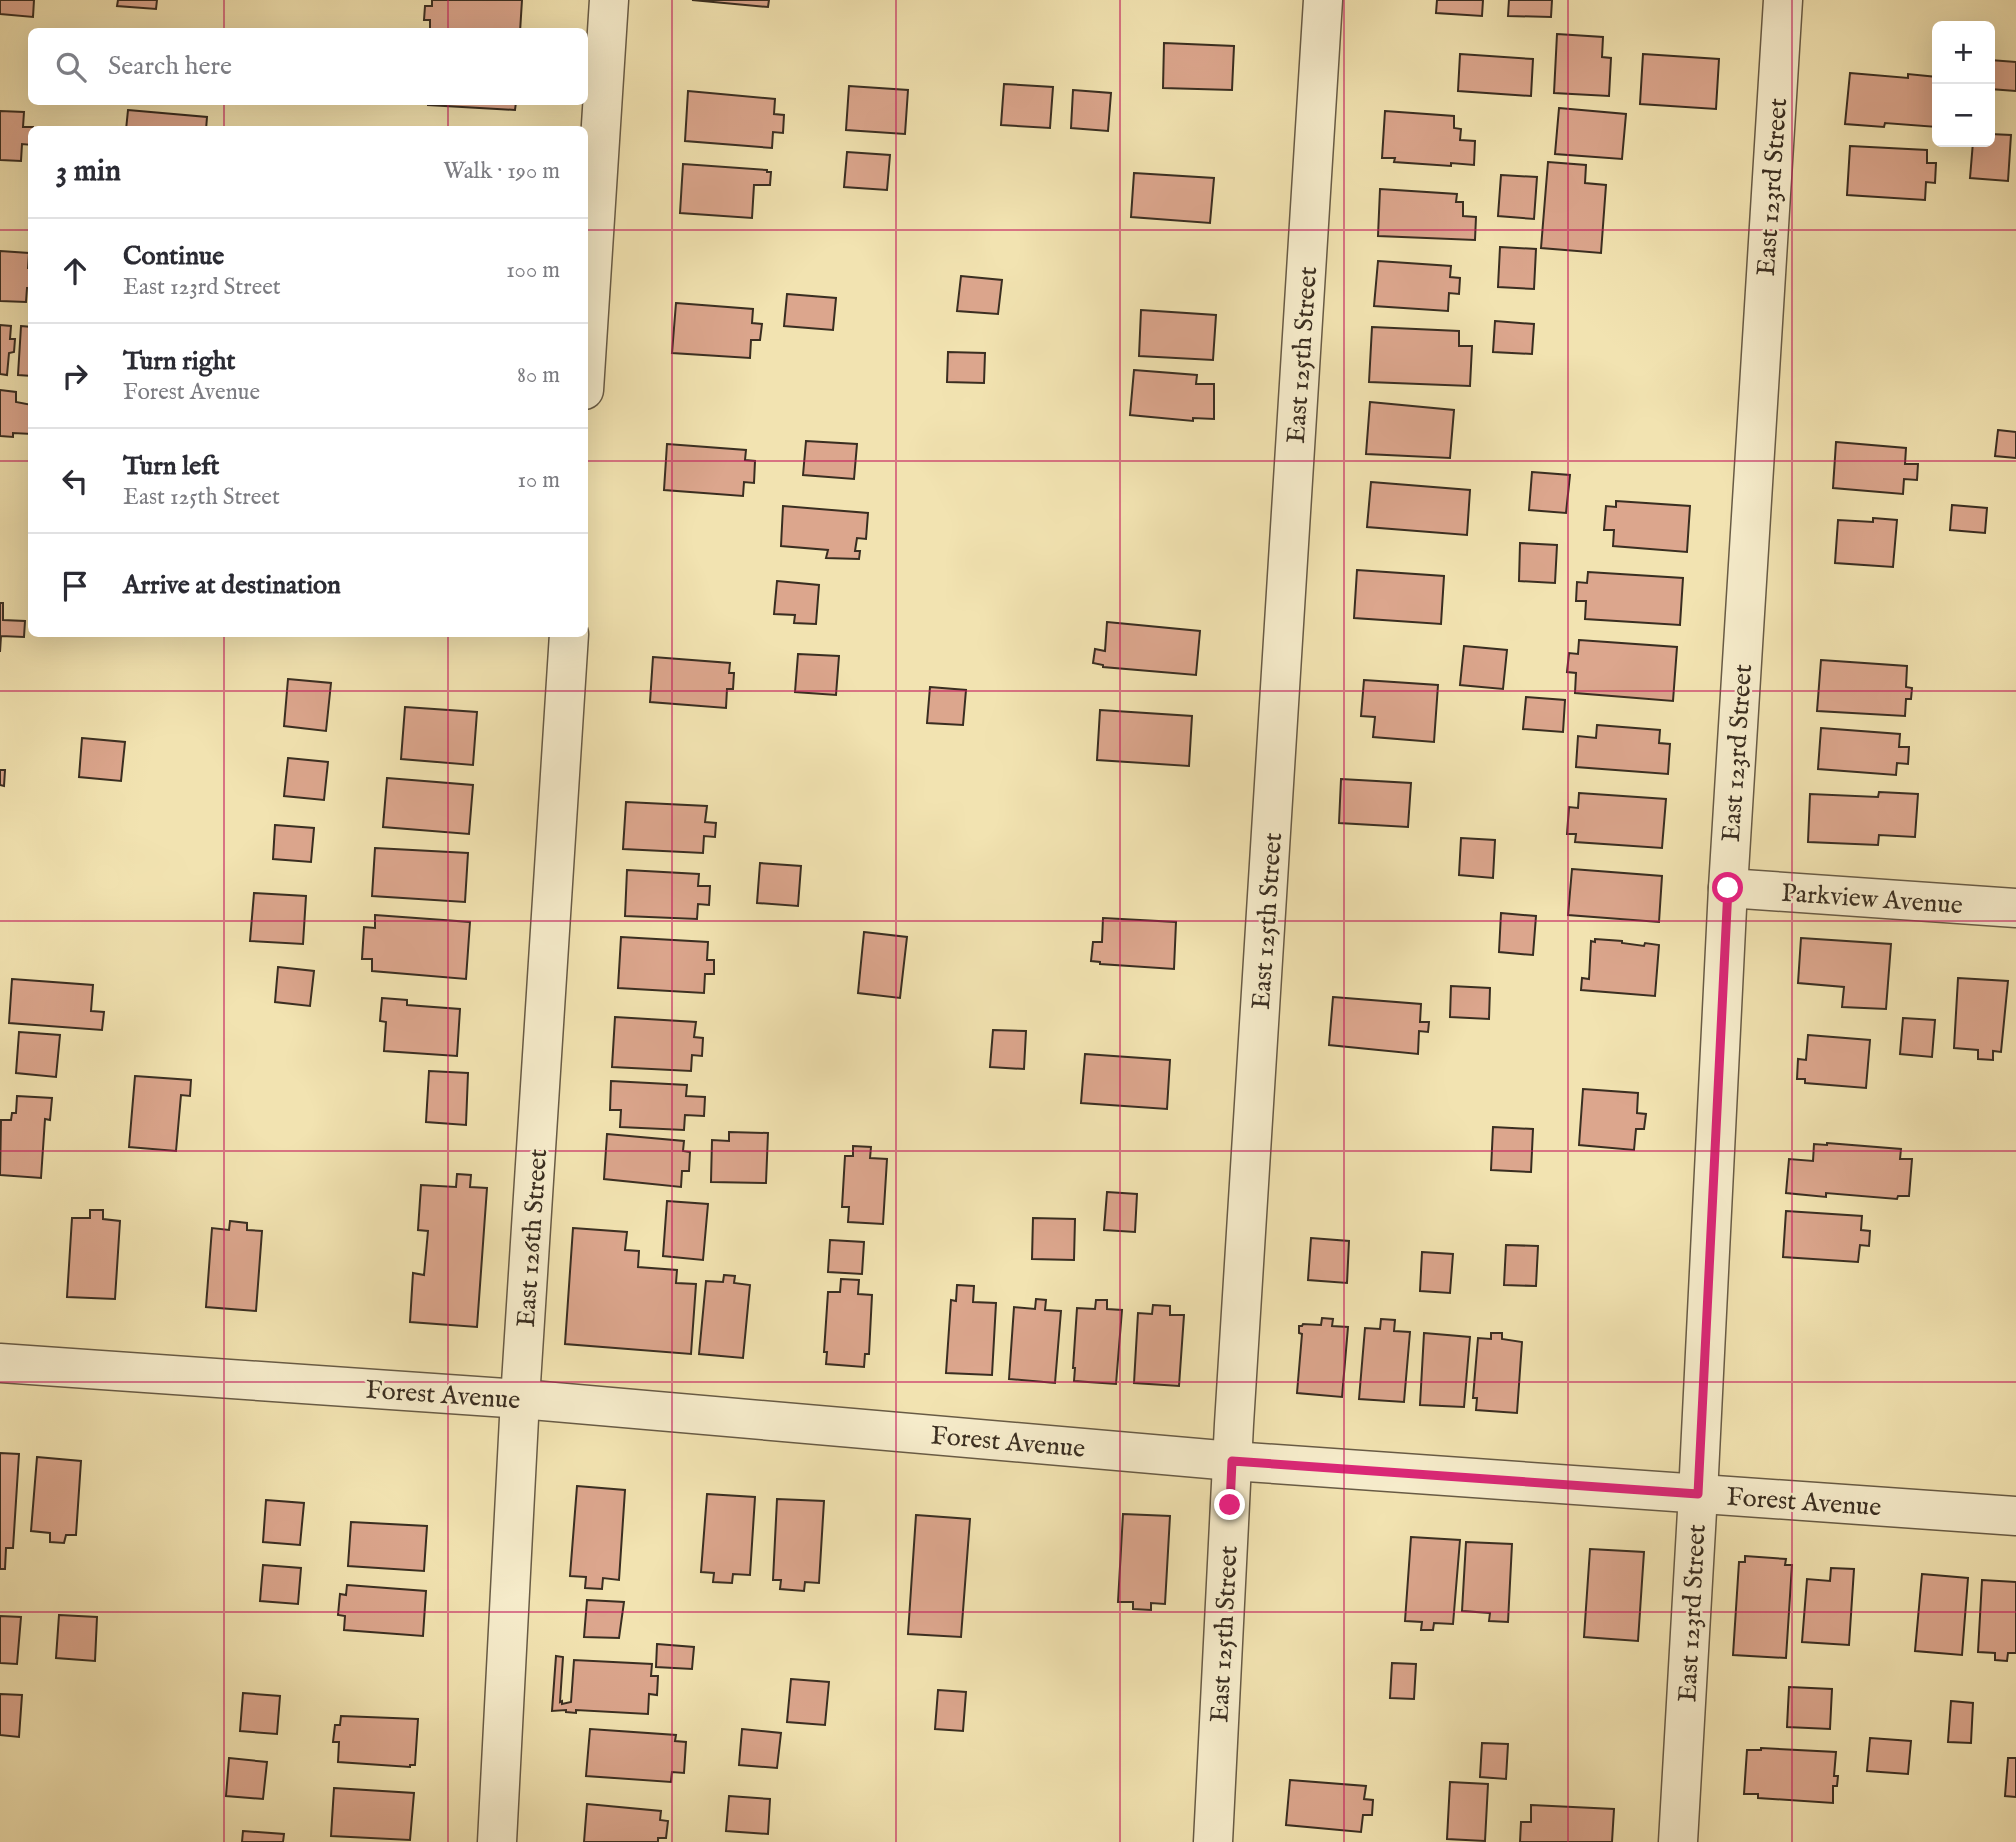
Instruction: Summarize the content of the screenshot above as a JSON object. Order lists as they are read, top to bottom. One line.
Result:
{"streets":{"street":["East 123rd Street","East 125th Street","Parkview Avenue","East 126th Street","Forest Avenue"]},"crossings":[["East 123rd Street","Parkview Avenue"],["East 123rd Street","Forest Avenue"],["East 125th Street","Forest Avenue"],["East 126th Street","Forest Avenue"]],"page":{"map_buttons":["+","−"],"search":"Search here","heading":["3 min","Walk · 190 m"],"list":[["Continue","East 123rd Street","100 m"],["Turn right","Forest Avenue","80 m"],["Turn left","East 125th Street","10 m"],"Arrive at destination"]}}
